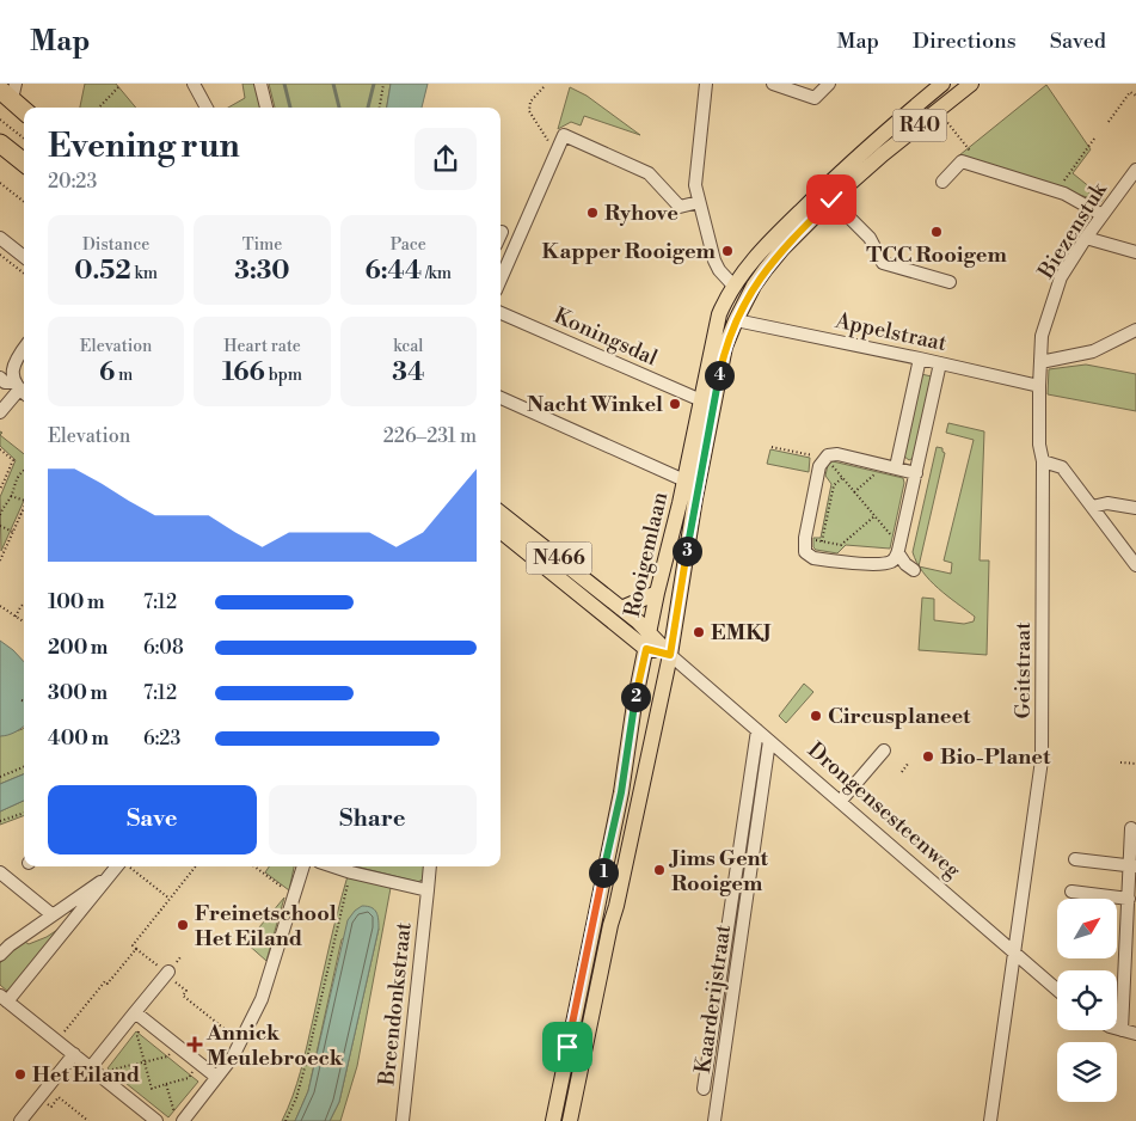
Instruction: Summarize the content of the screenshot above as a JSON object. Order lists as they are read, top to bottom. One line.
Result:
{"streets":{"main road":["R40","Rooigemlaan","N466","Drongensesteenweg"],"street":["Biezenstuk","Appelstraat","Koningsdal","Geitstraat","Kaarderijstraat","Breendonkstraat"]},"crossings":[["Biezenstuk","Appelstraat"],["Biezenstuk","Geitstraat"],["Appelstraat","Rooigemlaan"],["Appelstraat","Geitstraat"],["Koningsdal","Rooigemlaan"],["Rooigemlaan","Drongensesteenweg"],["Geitstraat","Drongensesteenweg"],["Drongensesteenweg","Kaarderijstraat"]],"places":{"other":["Ryhove","TCC Rooigem","Kapper Rooigem","Nacht Winkel","EMKJ","Circusplaneet","Bio-Planet","Jims Gent Rooigem","Freinetschool Het Eiland","Het Eiland"],"health":["Annick Meulebroeck"]},"north":"top right","page":{"header":"Map","nav":["Map","Directions","Saved"],"heading":["Evening run","20:23"],"stats":[["Distance","0.52 km"],["Time","3:30"],["Pace","6:44 /km"],["Elevation","6 m"],["Heart rate","166 bpm"],["kcal","34"]],"pins":["4","3","2","1"],"chart":["Elevation","226–231 m"],"list":[{"name":"100 m","note":"7:12"},{"name":"200 m","note":"6:08"},{"name":"300 m","note":"7:12"},{"name":"400 m","note":"6:23"}],"buttons":["Save","Share"]}}
